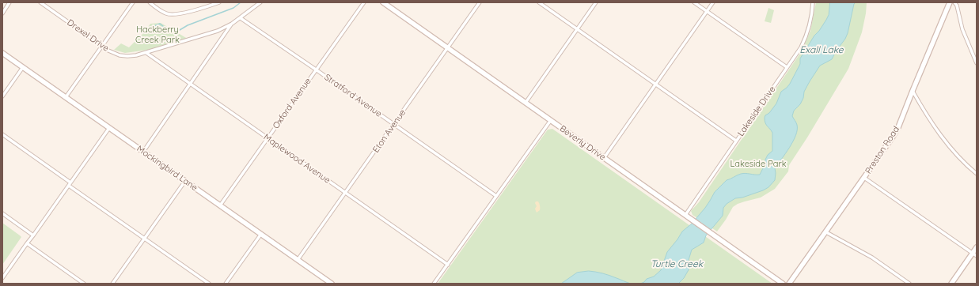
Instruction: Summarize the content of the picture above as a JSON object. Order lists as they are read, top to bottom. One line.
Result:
{"streets":{"main road":["Beverly Drive","Preston Road","Mockingbird Lane"],"street":["Drexel Drive","Stratford Avenue","Oxford Avenue","Lakeside Drive","Eton Avenue","Maplewood Avenue"]},"crossings":[["Drexel Drive","Stratford Avenue"],["Drexel Drive","Maplewood Avenue"],["Stratford Avenue","Oxford Avenue"],["Stratford Avenue","Eton Avenue"],["Oxford Avenue","Maplewood Avenue"],["Oxford Avenue","Mockingbird Lane"],["Lakeside Drive","Beverly Drive"],["Eton Avenue","Beverly Drive"],["Eton Avenue","Maplewood Avenue"],["Eton Avenue","Mockingbird Lane"]],"water":["Exall Lake","Turtle Creek"],"parks":["Hackberry Creek Park","Lakeside Park"]}
